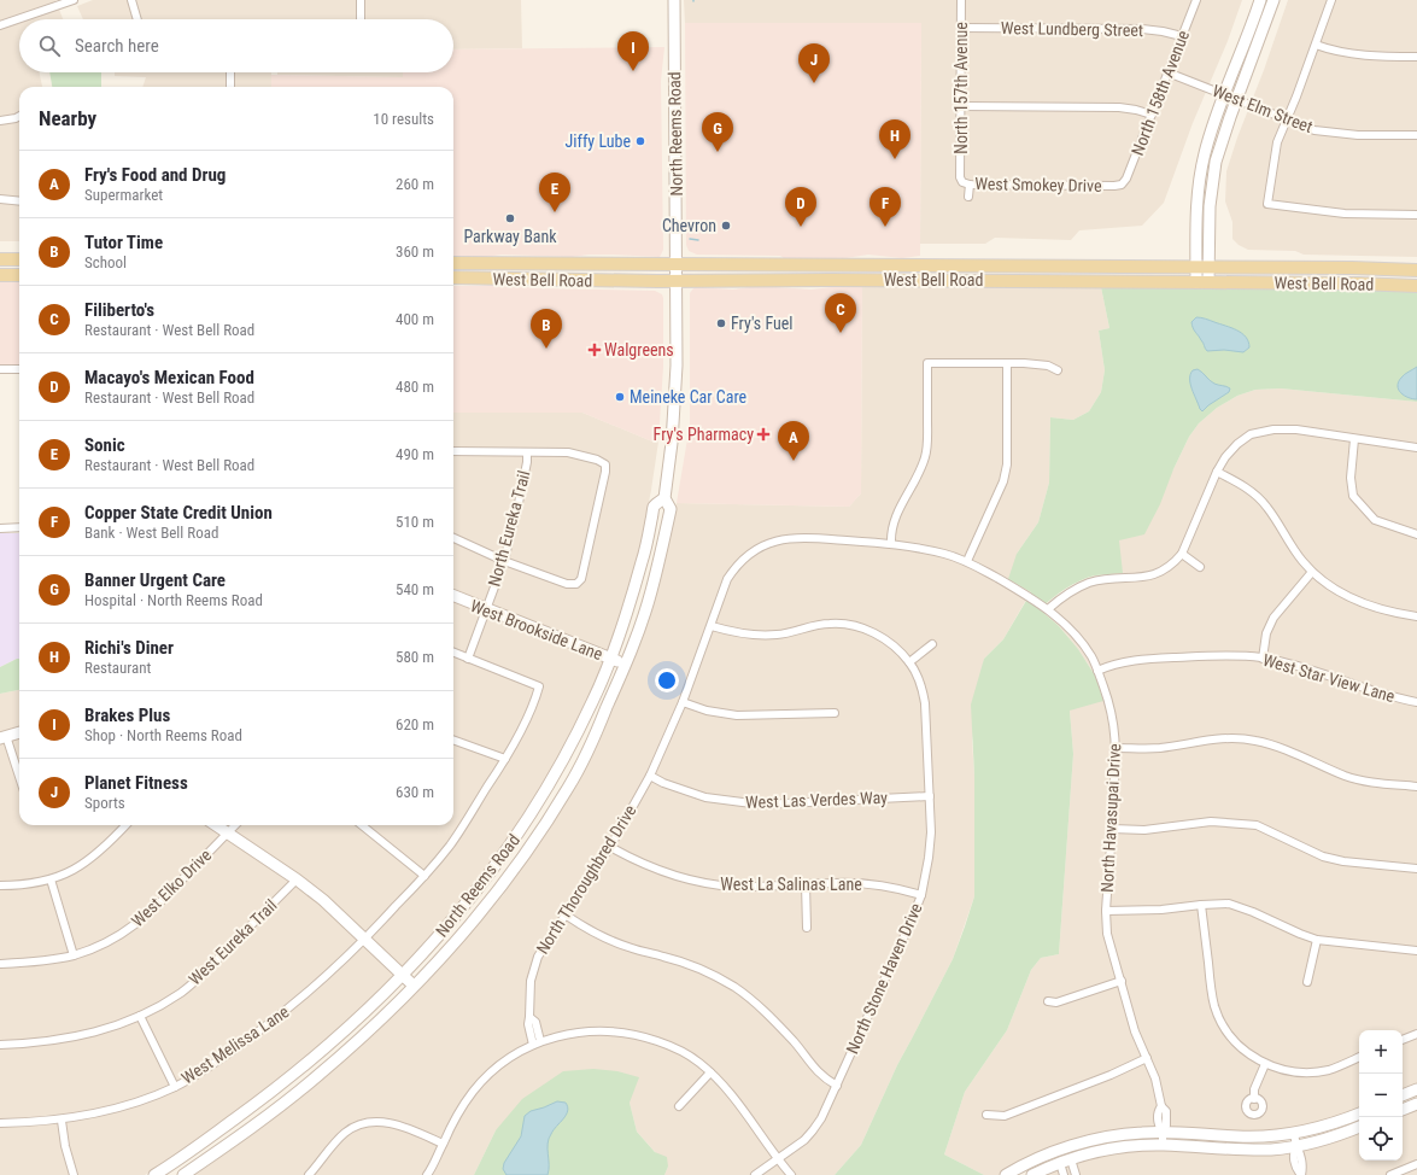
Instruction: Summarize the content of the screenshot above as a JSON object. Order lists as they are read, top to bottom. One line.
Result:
{"streets":{"main road":["North Reems Road","West Bell Road","West Brookside Lane"],"street":["West Lundberg Street","North 157th Avenue","North 158th Avenue","West Elm Street","West Smokey Drive","North Eureka Trail","West Star View Lane","West Las Verdes Way","North Havasupai Drive","North Thoroughbred Drive","West La Salinas Lane","West Elko Drive","West Eureka Trail","North Stone Haven Drive","West Melissa Lane"]},"crossings":[["West Lundberg Street","North 157th Avenue"],["West Lundberg Street","North 158th Avenue"],["North 157th Avenue","West Smokey Drive"],["North 158th Avenue","West Elm Street"],["North 158th Avenue","West Smokey Drive"],["North Reems Road","West Bell Road"],["North Reems Road","West Brookside Lane"],["North Eureka Trail","West Brookside Lane"],["North Eureka Trail","West Melissa Lane"],["West Star View Lane","North Havasupai Drive"],["West Las Verdes Way","North Thoroughbred Drive"],["West Las Verdes Way","North Stone Haven Drive"],["North Havasupai Drive","North Thoroughbred Drive"],["North Thoroughbred Drive","West La Salinas Lane"],["North Thoroughbred Drive","North Stone Haven Drive"],["West La Salinas Lane","North Stone Haven Drive"]],"places":{"other":["Jiffy Lube","Parkway Bank","Chevron","Fry's Fuel","Meineke Car Care"],"health":["Walgreens","Fry's Pharmacy"]},"page":{"search":"Search here","pins":["I","J","G","H","E","D","F","C","B","A"],"heading":["Nearby","10 results"],"list":[{"mark":"A","name":"Fry's Food and Drug","note":"Supermarket","value":"260 m"},{"mark":"B","name":"Tutor Time","note":"School","value":"360 m"},{"mark":"C","name":"Filiberto's","note":"Restaurant · West Bell Road","value":"400 m"},{"mark":"D","name":"Macayo's Mexican Food","note":"Restaurant · West Bell Road","value":"480 m"},{"mark":"E","name":"Sonic","note":"Restaurant · West Bell Road","value":"490 m"},{"mark":"F","name":"Copper State Credit Union","note":"Bank · West Bell Road","value":"510 m"},{"mark":"G","name":"Banner Urgent Care","note":"Hospital · North Reems Road","value":"540 m"},{"mark":"H","name":"Richi's Diner","note":"Restaurant","value":"580 m"},{"mark":"I","name":"Brakes Plus","note":"Shop · North Reems Road","value":"620 m"},{"mark":"J","name":"Planet Fitness","note":"Sports","value":"630 m"}],"map_buttons":["+","−"]}}
